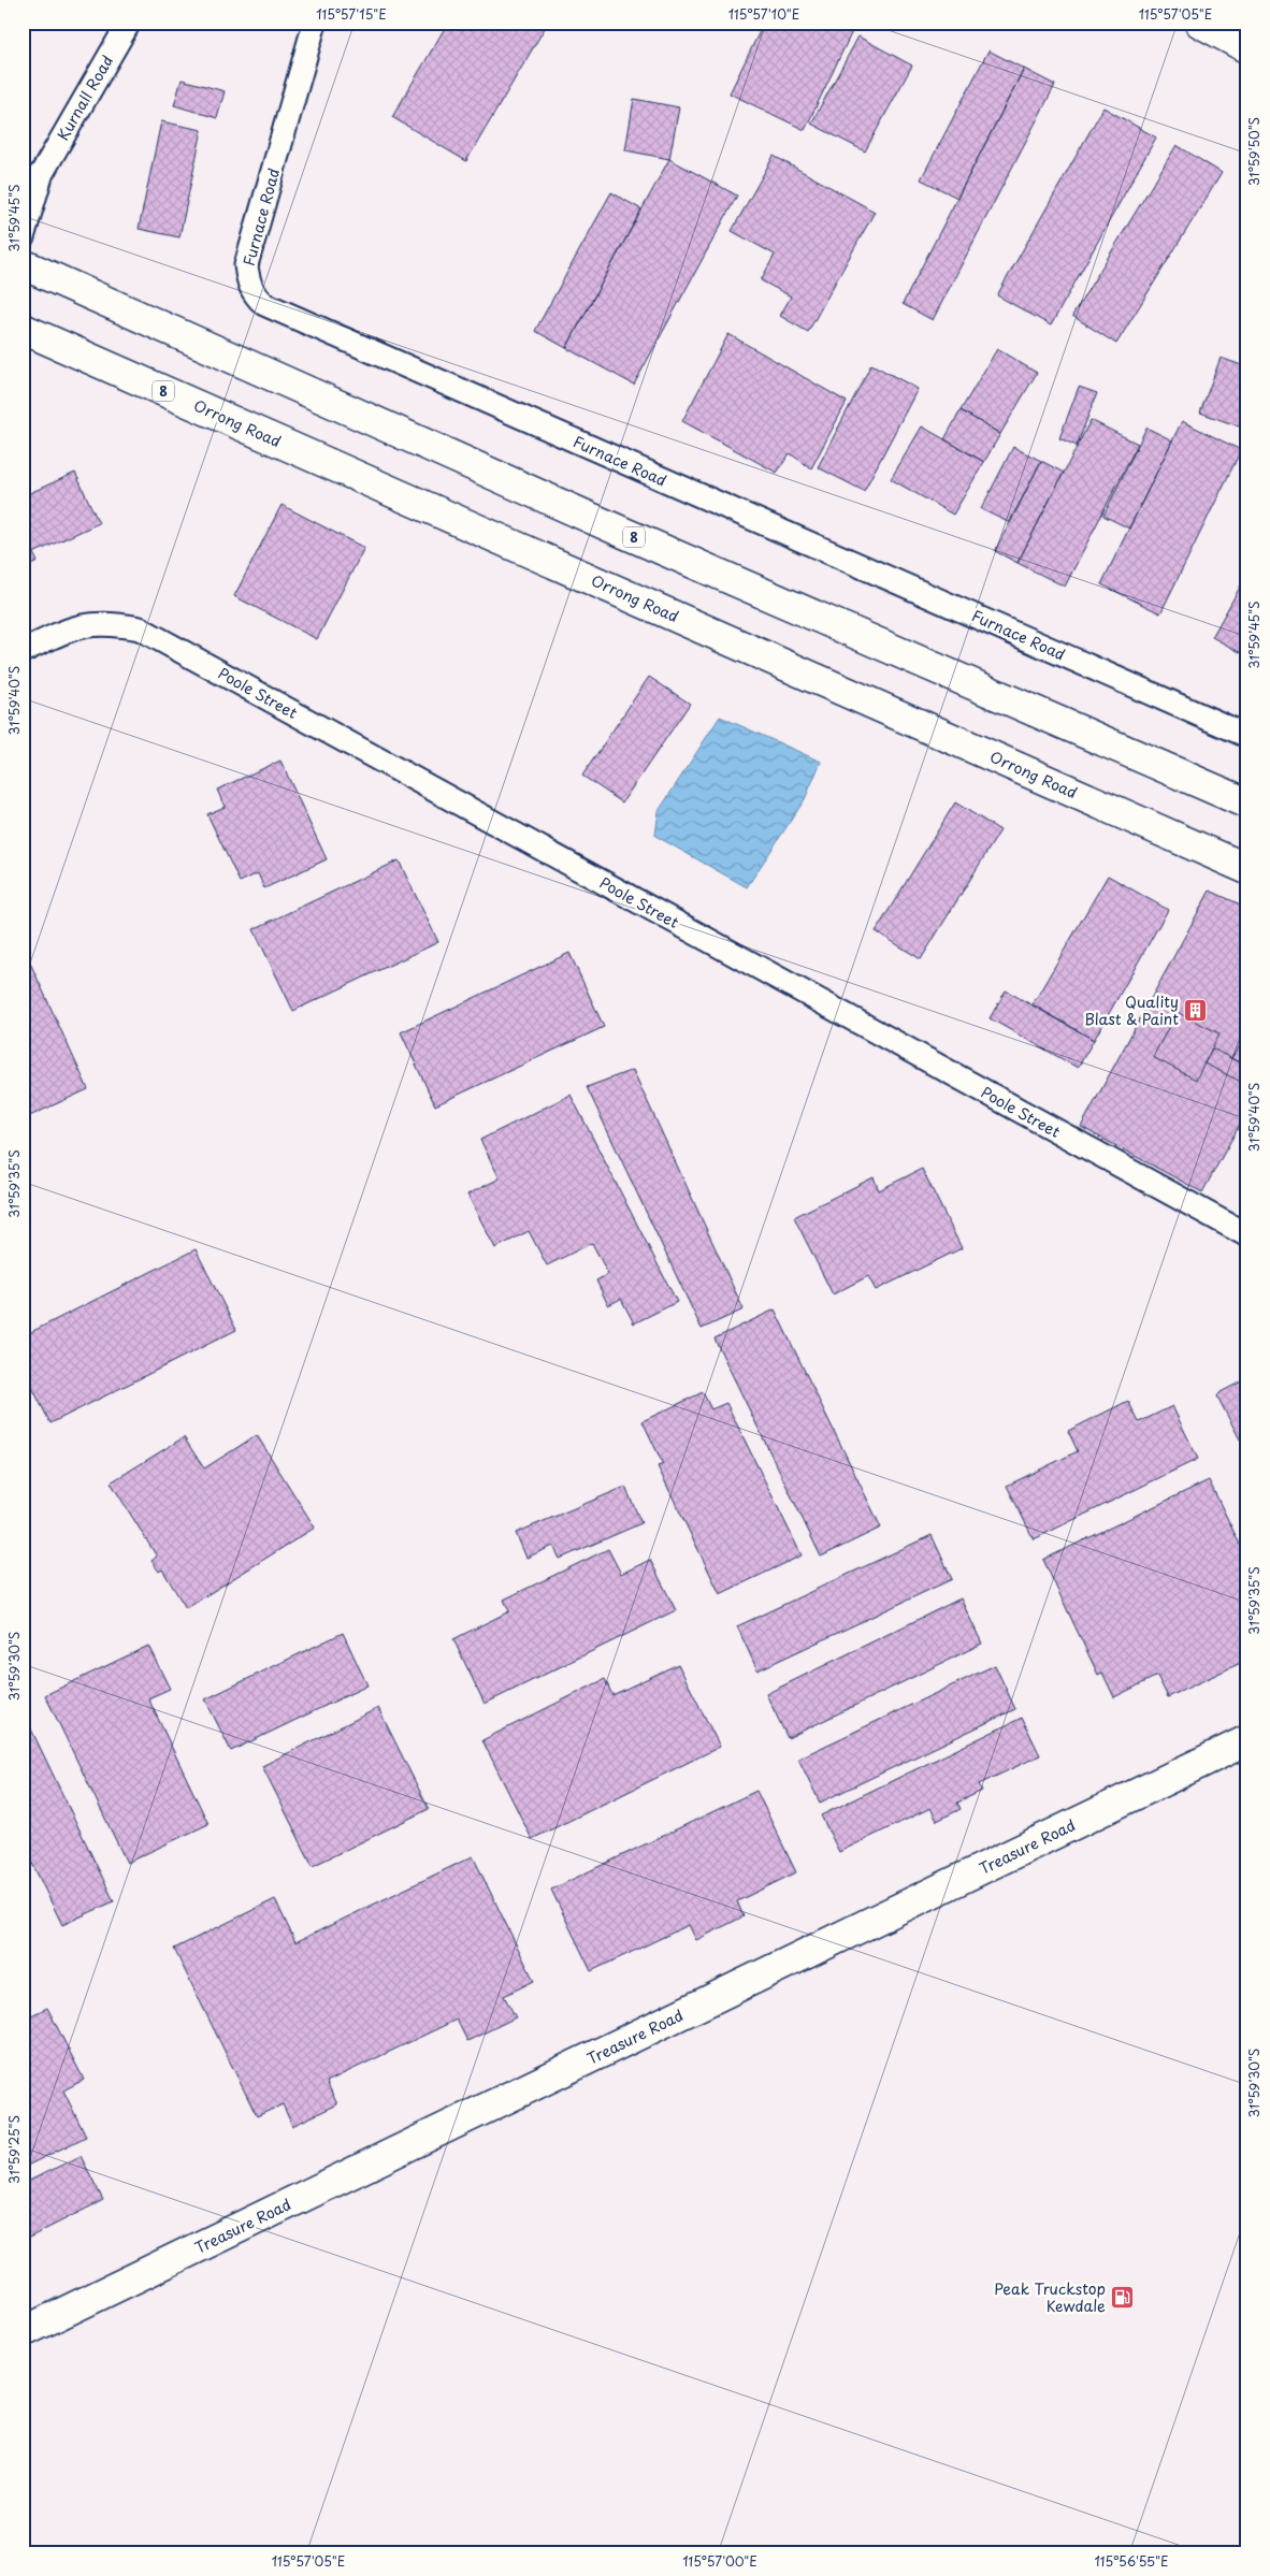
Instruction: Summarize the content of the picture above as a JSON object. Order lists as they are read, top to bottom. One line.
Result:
{"streets":{"main road":["8","Orrong Road","Treasure Road"],"street":["Kurnall Road","Furnace Road","Poole Street"]},"places":{"building":["Quality Blast & Paint"],"fuel station":["Peak Truckstop Kewdale"]},"coordinates":["115°57'15\"E","115°57'10\"E","115°57'05\"E","31°59'50\"S","31°59'45\"S","31°59'40\"S","31°59'35\"S","31°59'30\"S","31°59'25\"S","115°57'00\"E","115°56'55\"E"]}
